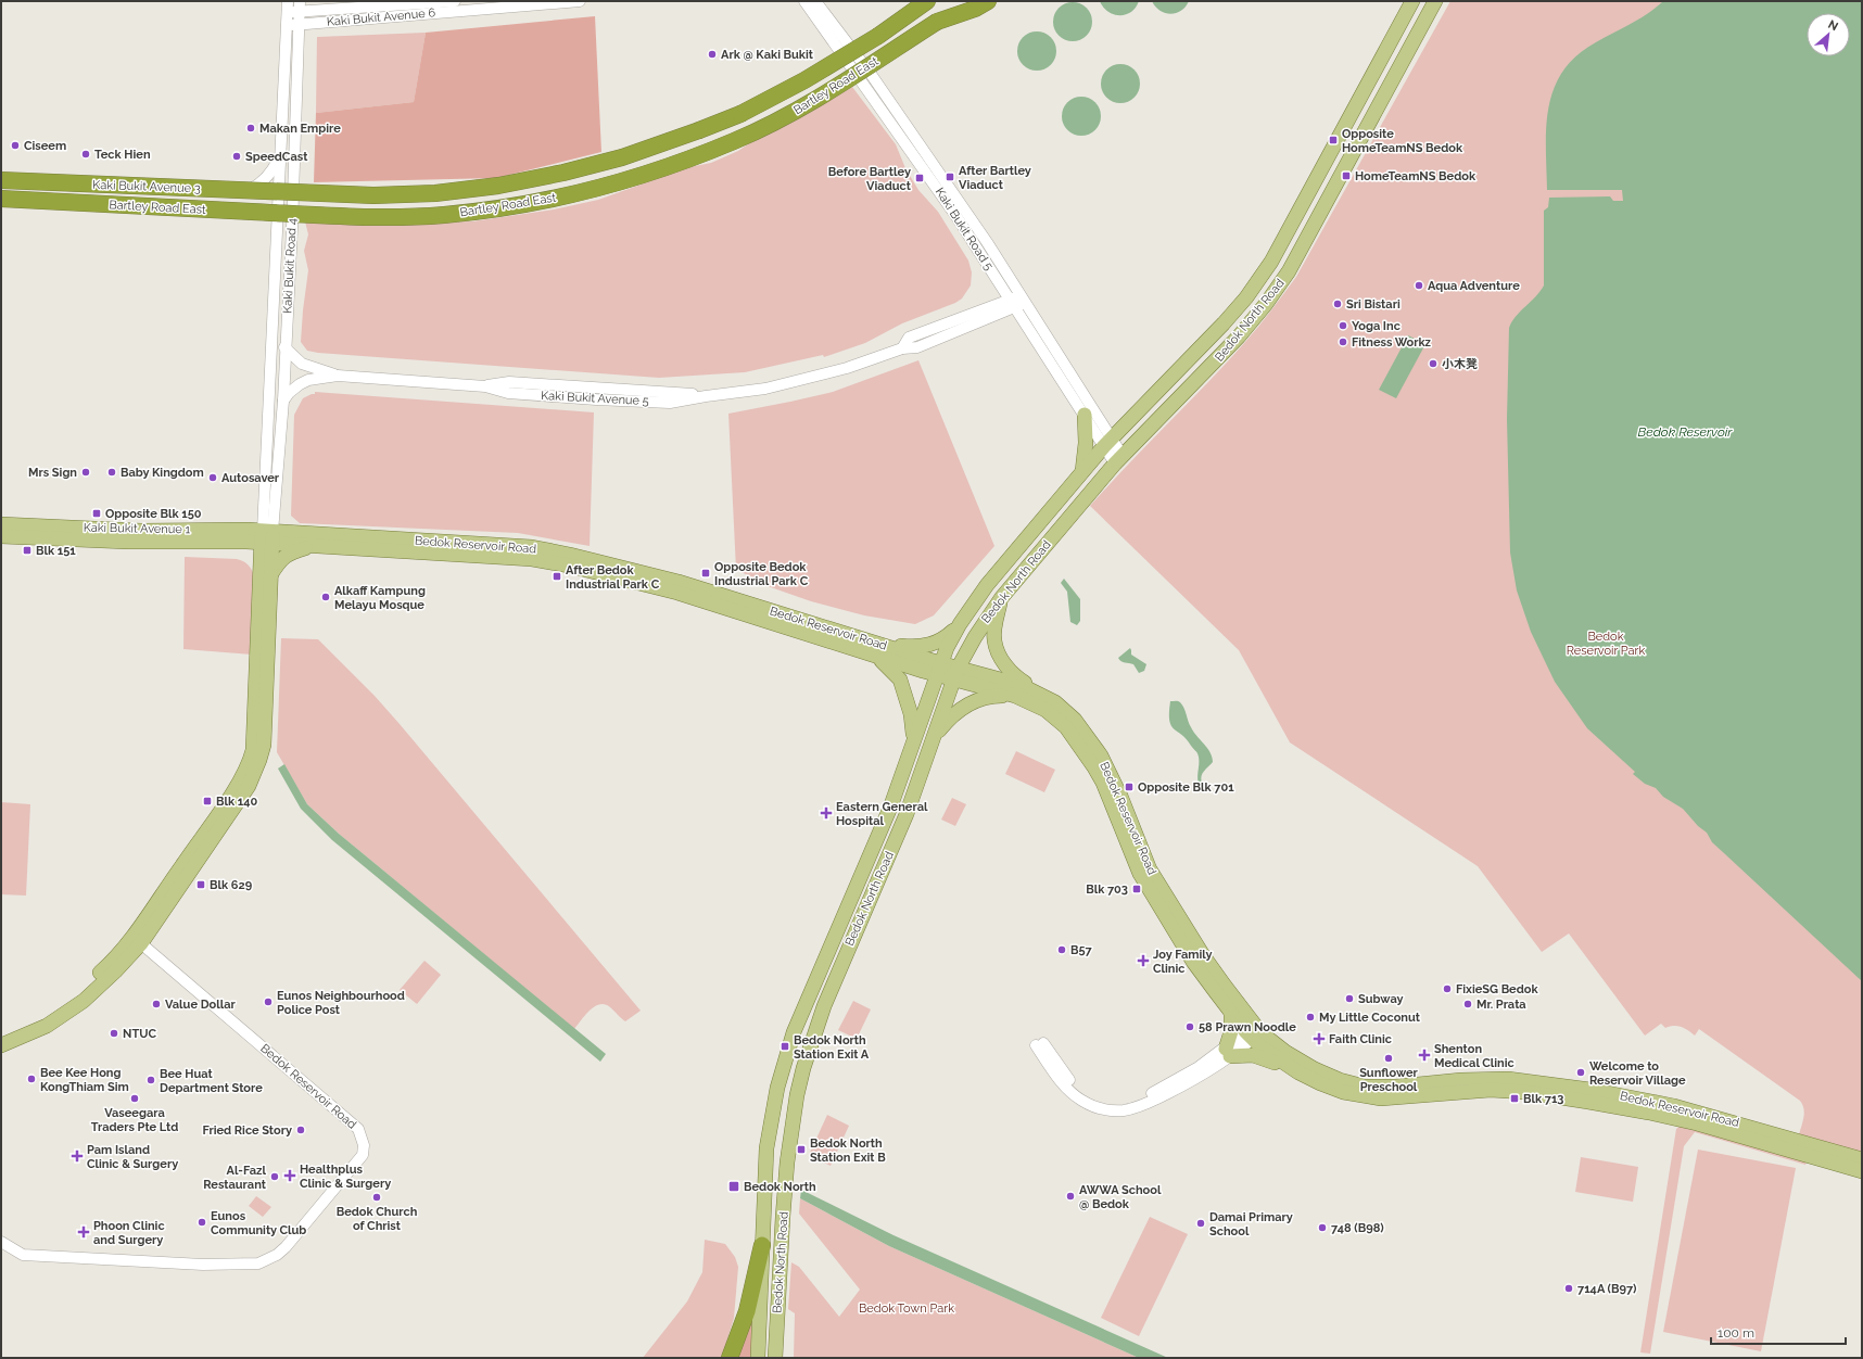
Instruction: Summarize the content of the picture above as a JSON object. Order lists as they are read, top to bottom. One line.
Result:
{"streets":{"highway":["Bartley Road East"],"main road":["Bedok North Road","Kaki Bukit Avenue 1","Bedok Reservoir Road"],"street":["Kaki Bukit Avenue 6","Kaki Bukit Avenue 3","Kaki Bukit Road 5","Kaki Bukit Road 4","Kaki Bukit Avenue 5"]},"crossings":[["Kaki Bukit Avenue 6","Kaki Bukit Road 4"],["Kaki Bukit Avenue 3","Kaki Bukit Road 4"],["Kaki Bukit Road 5","Bedok North Road"],["Kaki Bukit Road 5","Kaki Bukit Avenue 5"],["Kaki Bukit Road 4","Kaki Bukit Avenue 1"],["Kaki Bukit Road 4","Bedok Reservoir Road"],["Bedok North Road","Bedok Reservoir Road"],["Kaki Bukit Avenue 1","Bedok Reservoir Road"]],"water":["Bedok Reservoir"],"parks":["Bedok Reservoir Park","Bedok Town Park"],"places":{"other":["Ark @ Kaki Bukit","Makan Empire","Ciseem","Teck Hien","SpeedCast","Aqua Adventure","Sri Bistari","Yoga Inc","Fitness Workz","小木凳","Mrs Sign","Baby Kingdom","Autosaver","Alkaff Kampung Melayu Mosque","B57","FixieSG Bedok","Subway","Eunos Neighbourhood Police Post","Value Dollar","Mr. Prata","My Little Coconut","58 Prawn Noodle","NTUC","Sunflower Preschool","Welcome to Reservoir Village","Bee Kee Hong KongThiam Sim","Bee Huat Department Store","Vaseegara Traders Pte Ltd","Fried Rice Story","Al-Fazl Restaurant","AWWA School @ Bedok","Bedok Church of Christ","Eunos Community Club","Damai Primary School","748 (B98)","714A (B97)"],"transit":["Opposite HomeTeamNS Bedok","HomeTeamNS Bedok","After Bartley Viaduct","Before Bartley Viaduct","Opposite Blk 150","Blk 151","Opposite Bedok Industrial Park C","After Bedok Industrial Park C","Opposite Blk 701","Blk 140","Blk 629","Blk 703","Bedok North Station Exit A","Blk 713","Bedok North Station Exit B","Bedok North"],"health":["Eastern General Hospital","Joy Family Clinic","Faith Clinic","Shenton Medical Clinic","Pam Island Clinic & Surgery","Healthplus Clinic & Surgery","Phoon Clinic and Surgery"]},"scale_bar":"100 m","north":"top right"}
